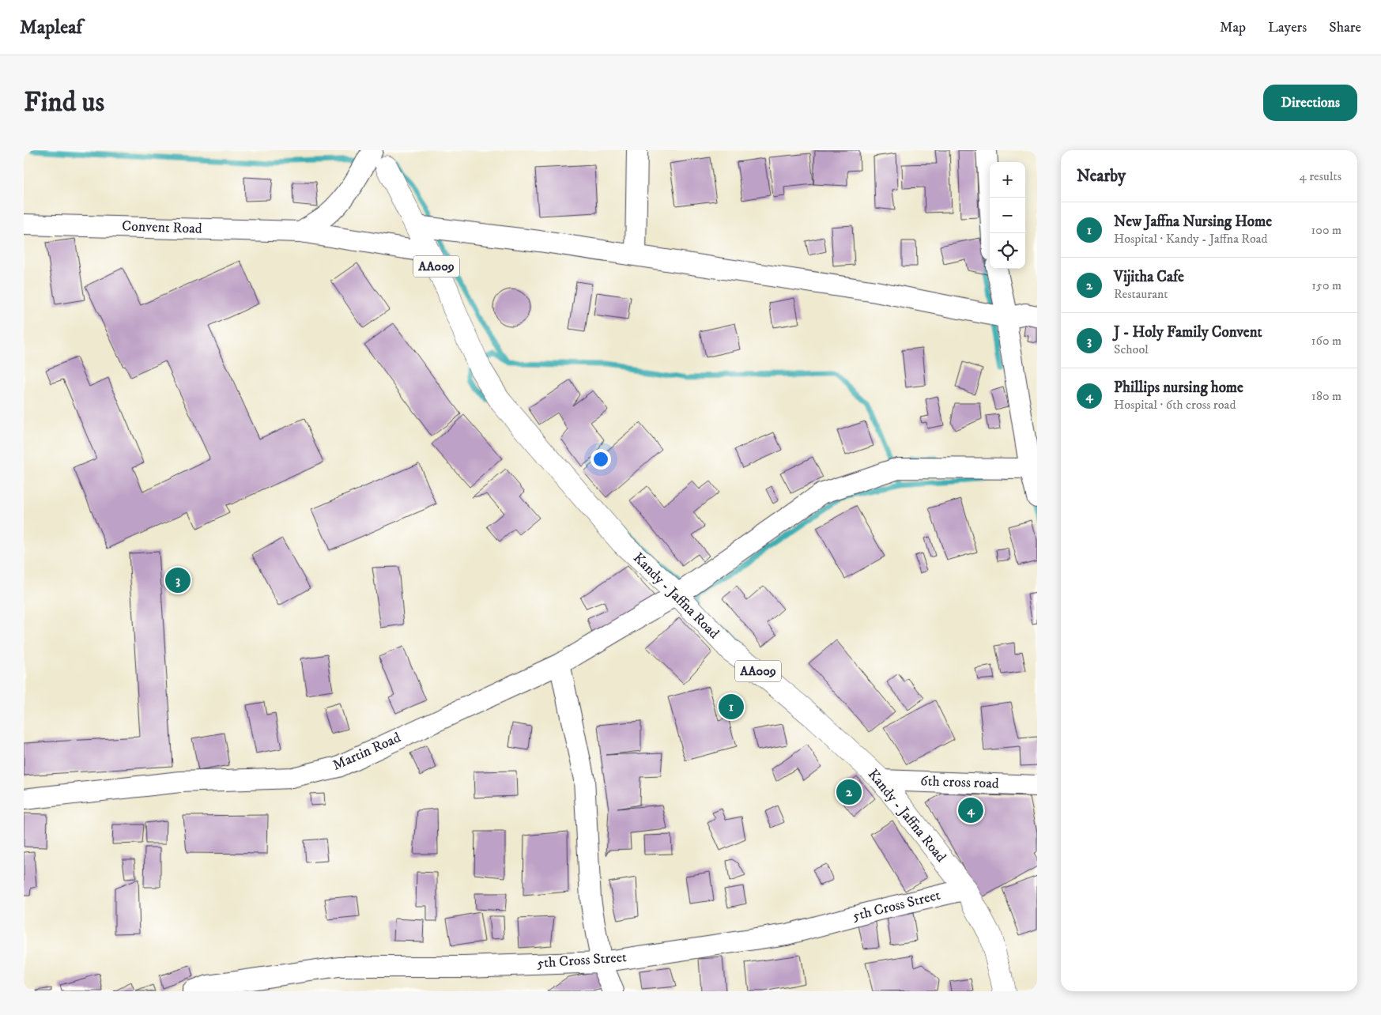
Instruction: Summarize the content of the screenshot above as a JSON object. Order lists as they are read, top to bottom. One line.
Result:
{"streets":{"highway":["AA009","Kandy - Jaffna Road"],"street":["Convent Road","Martin Road","6th cross road","5th Cross Street"]},"crossings":[["Convent Road","Kandy - Jaffna Road"],["Kandy - Jaffna Road","Martin Road"],["Kandy - Jaffna Road","6th cross road"],["Kandy - Jaffna Road","5th Cross Street"]],"page":{"header":"Mapleaf","nav":["Map","Layers","Share"],"buttons":"Directions","title":"Find us","heading":["Nearby","4 results"],"map_buttons":["+","−"],"list":[{"mark":"1","name":"New Jaffna Nursing Home","note":"Hospital · Kandy - Jaffna Road","value":"100 m"},{"mark":"2","name":"Vijitha Cafe","note":"Restaurant","value":"150 m"},{"mark":"3","name":"J - Holy Family Convent","note":"School","value":"160 m"},{"mark":"4","name":"Phillips nursing home","note":"Hospital · 6th cross road","value":"180 m"}],"pins":["3","1","2","4"]}}
